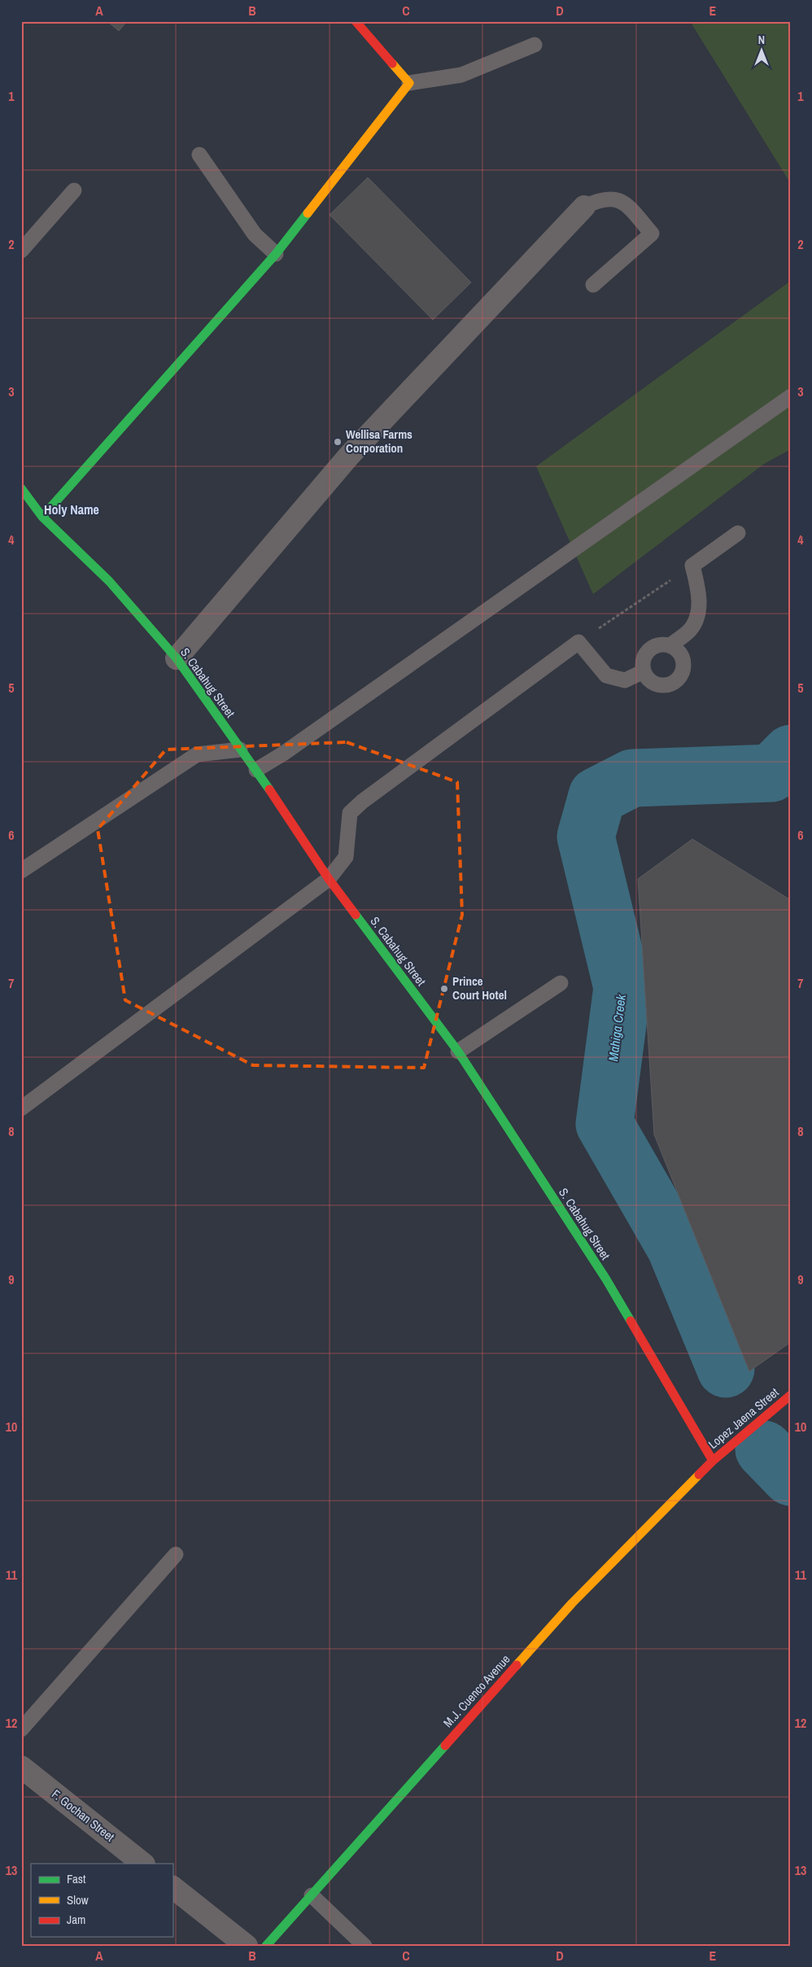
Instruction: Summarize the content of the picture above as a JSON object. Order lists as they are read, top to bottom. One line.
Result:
{"streets":{"street":["S. Cabahug Street","Lopez Jaena Street","M.J. Cuenco Avenue","F. Gochan Street"]},"crossings":[["S. Cabahug Street","Lopez Jaena Street"],["S. Cabahug Street","M.J. Cuenco Avenue"],["Lopez Jaena Street","M.J. Cuenco Avenue"]],"districts":["Holy Name"],"water":["Mahiga Creek"],"places":["Wellisa Farms Corporation","Prince Court Hotel"],"legend":["Fast","Slow","Jam"],"north":"top","grid":{"columns":["A","B","C","D","E"],"rows":["1","2","3","4","5","6","7","8","9","10","11","12","13"]}}
